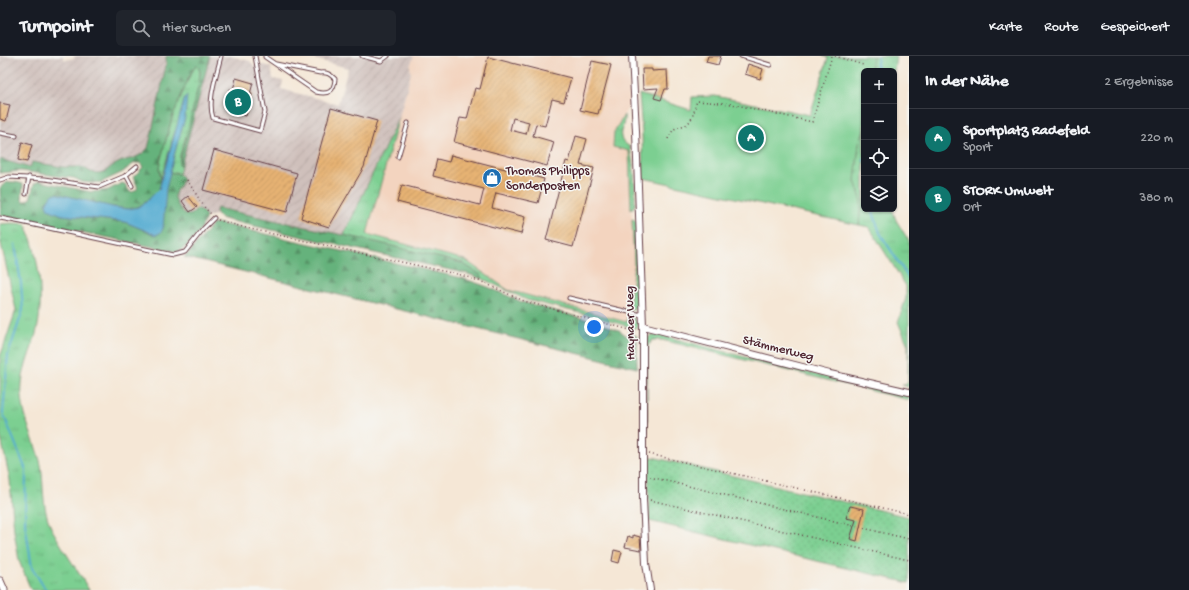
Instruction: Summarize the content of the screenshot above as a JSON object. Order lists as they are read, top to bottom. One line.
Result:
{"streets":{"street":["Haynaer Weg","Stämmerweg"]},"crossings":[["Haynaer Weg","Stämmerweg"]],"places":{"shop":["Thomas Philipps Sonderposten"]},"page":{"header":"Turnpoint","search":"Hier suchen","nav":["Karte","Route","Gespeichert"],"heading":["In der Nähe","2 Ergebnisse"],"map_buttons":["+","−"],"pins":["B","A"],"list":[{"mark":"A","name":"Sportplatz Radefeld","note":"Sport","value":"220 m"},{"mark":"B","name":"STORK Umwelt","note":"Ort","value":"380 m"}]}}
